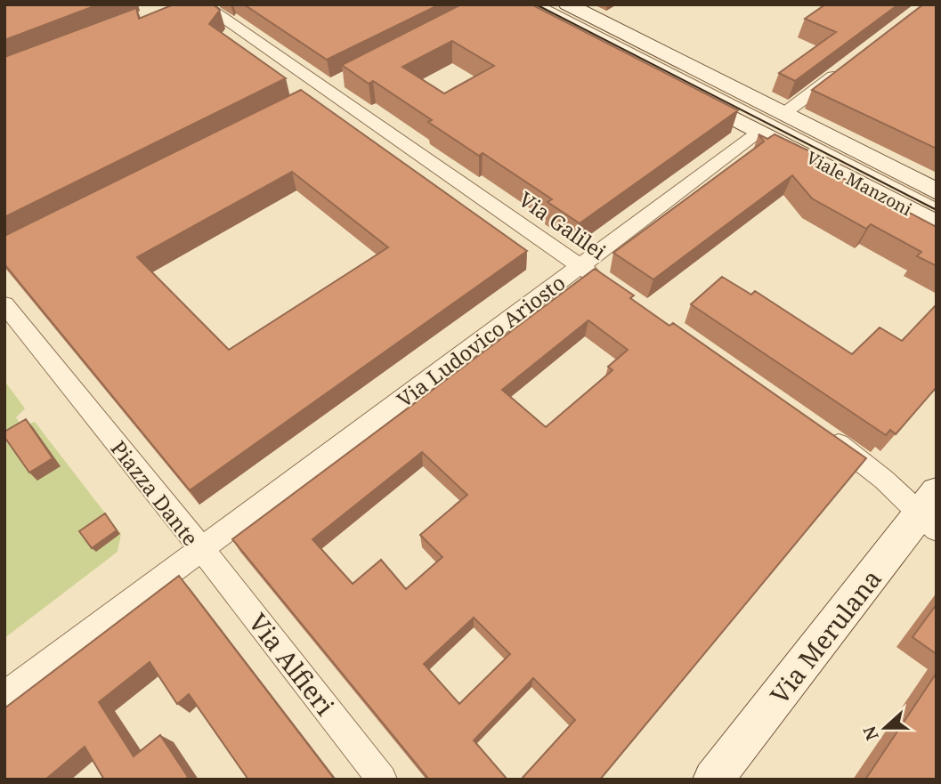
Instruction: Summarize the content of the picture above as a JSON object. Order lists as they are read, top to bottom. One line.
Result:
{"streets":{"main road":["Viale Manzoni","Via Merulana"],"street":["Via Galilei","Via Ludovico Ariosto","Piazza Dante","Via Alfieri"]},"crossings":[["Viale Manzoni","Via Ludovico Ariosto"],["Via Galilei","Via Ludovico Ariosto"],["Via Ludovico Ariosto","Piazza Dante"],["Via Ludovico Ariosto","Via Alfieri"],["Piazza Dante","Via Alfieri"]],"north":"left"}
